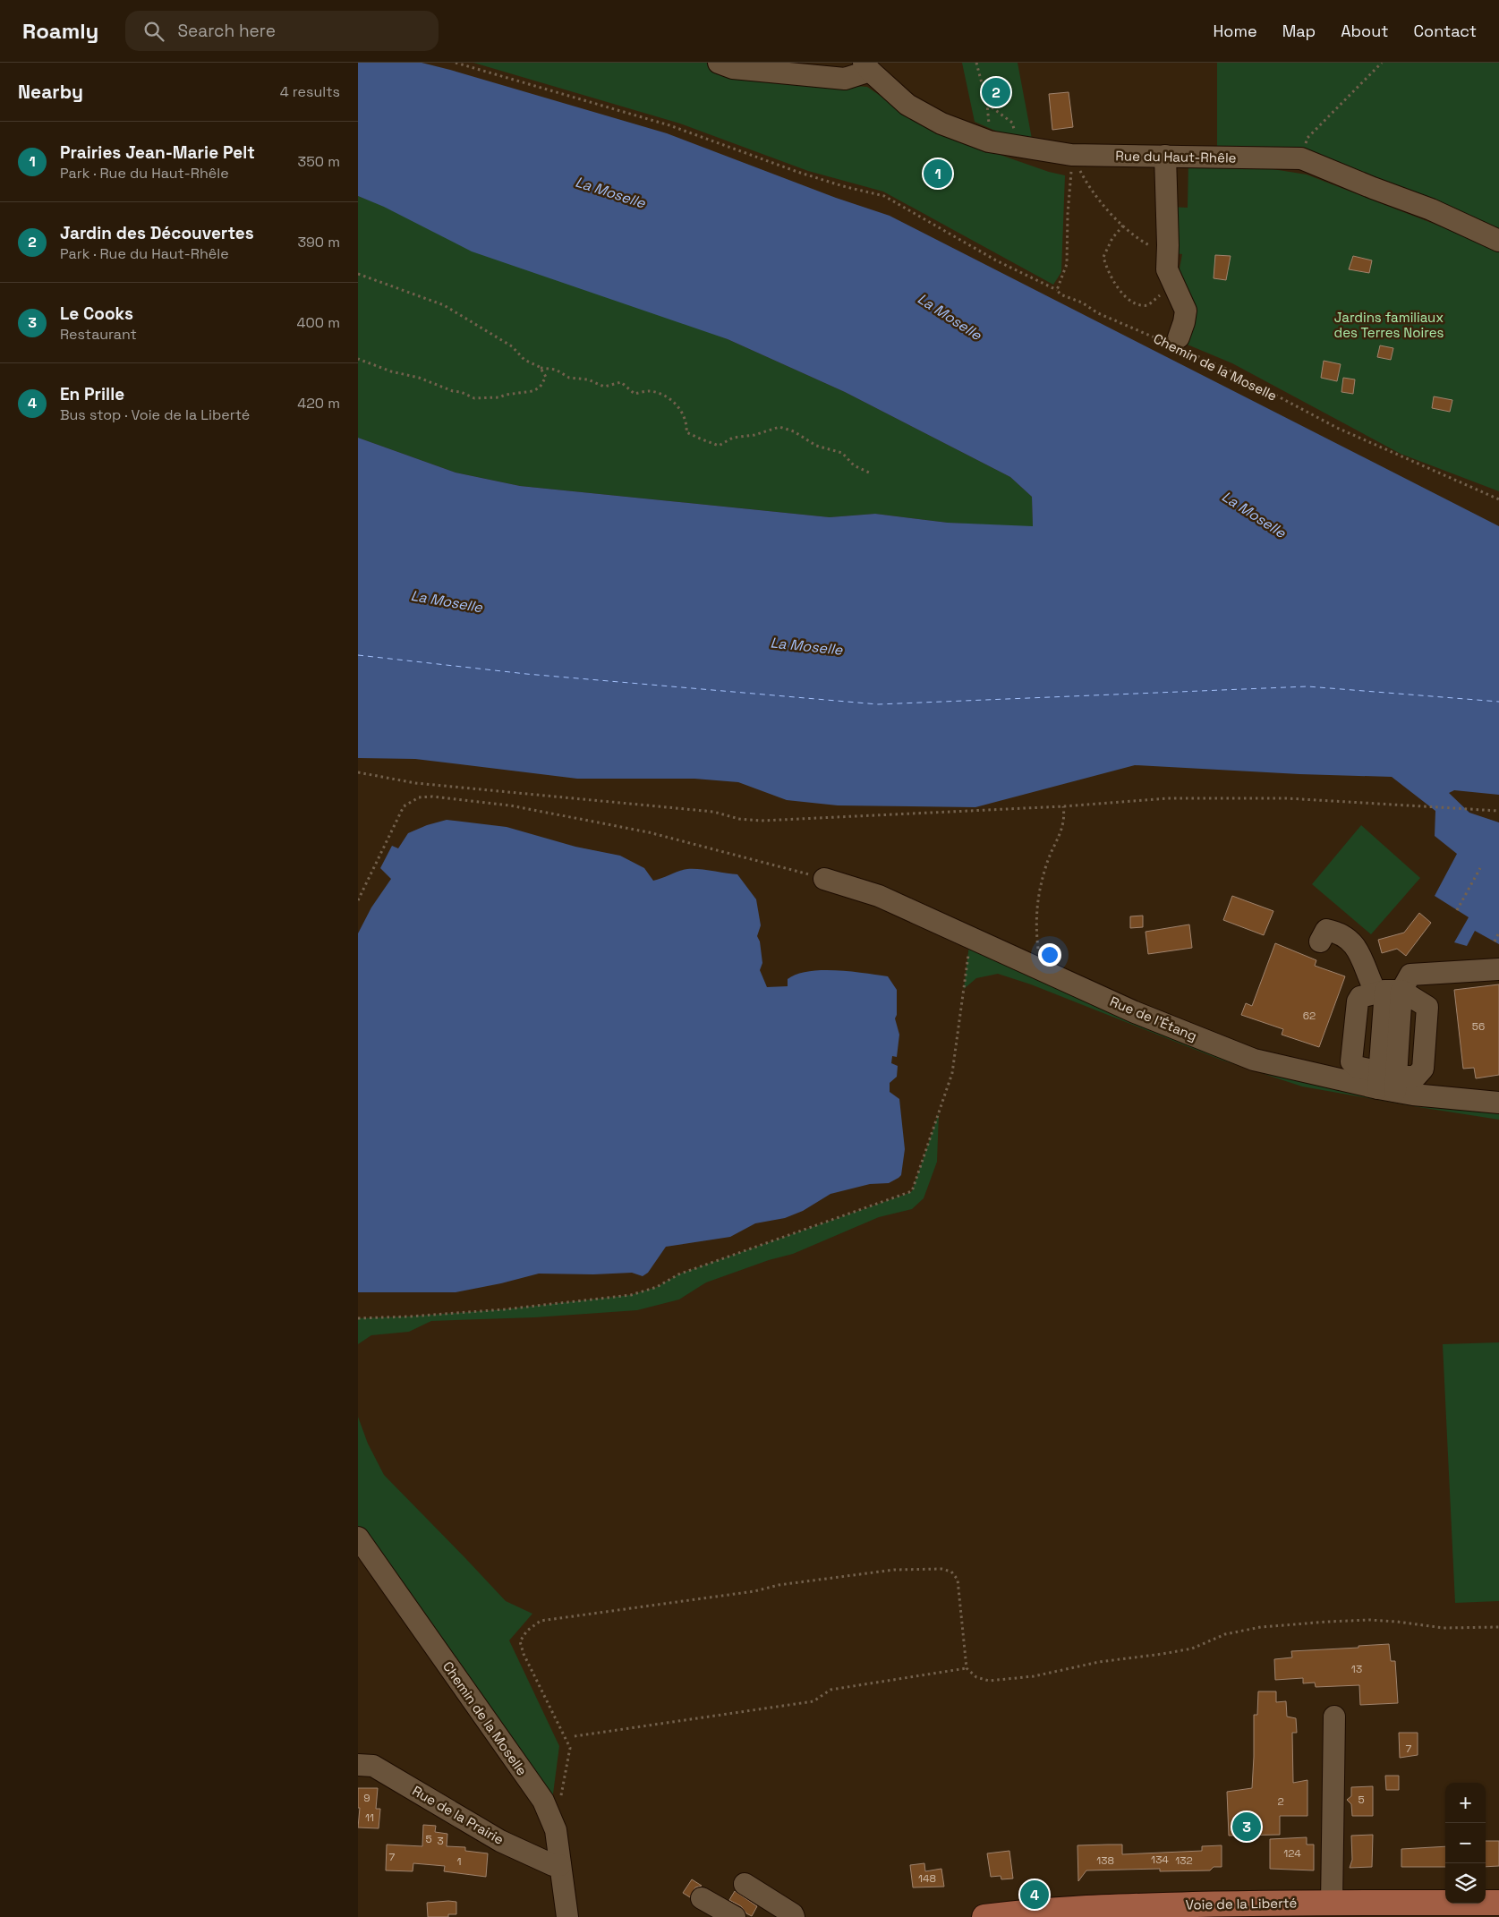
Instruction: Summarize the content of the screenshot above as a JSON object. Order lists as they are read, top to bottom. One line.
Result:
{"streets":{"main road":["Voie de la Liberté"],"street":["Rue du Haut-Rhêle","Chemin de la Moselle","Rue de l'Étang","Rue de la Prairie"]},"crossings":[["Chemin de la Moselle","Rue de la Prairie"]],"water":["La Moselle"],"parks":["Jardins familiaux des Terres Noires"],"house_numbers":["62","56","13","7","9","5","2","11","5","3","124","7","134","138","132","1","148"],"page":{"header":"Roamly","search":"Search here","nav":["Home","Map","About","Contact"],"heading":["Nearby","4 results"],"pins":["2","1","3","4"],"list":[{"mark":"1","name":"Prairies Jean-Marie Pelt","note":"Park · Rue du Haut-Rhêle","value":"350 m"},{"mark":"2","name":"Jardin des Découvertes","note":"Park · Rue du Haut-Rhêle","value":"390 m"},{"mark":"3","name":"Le Cooks","note":"Restaurant","value":"400 m"},{"mark":"4","name":"En Prille","note":"Bus stop · Voie de la Liberté","value":"420 m"}],"map_buttons":["+","−"]}}
